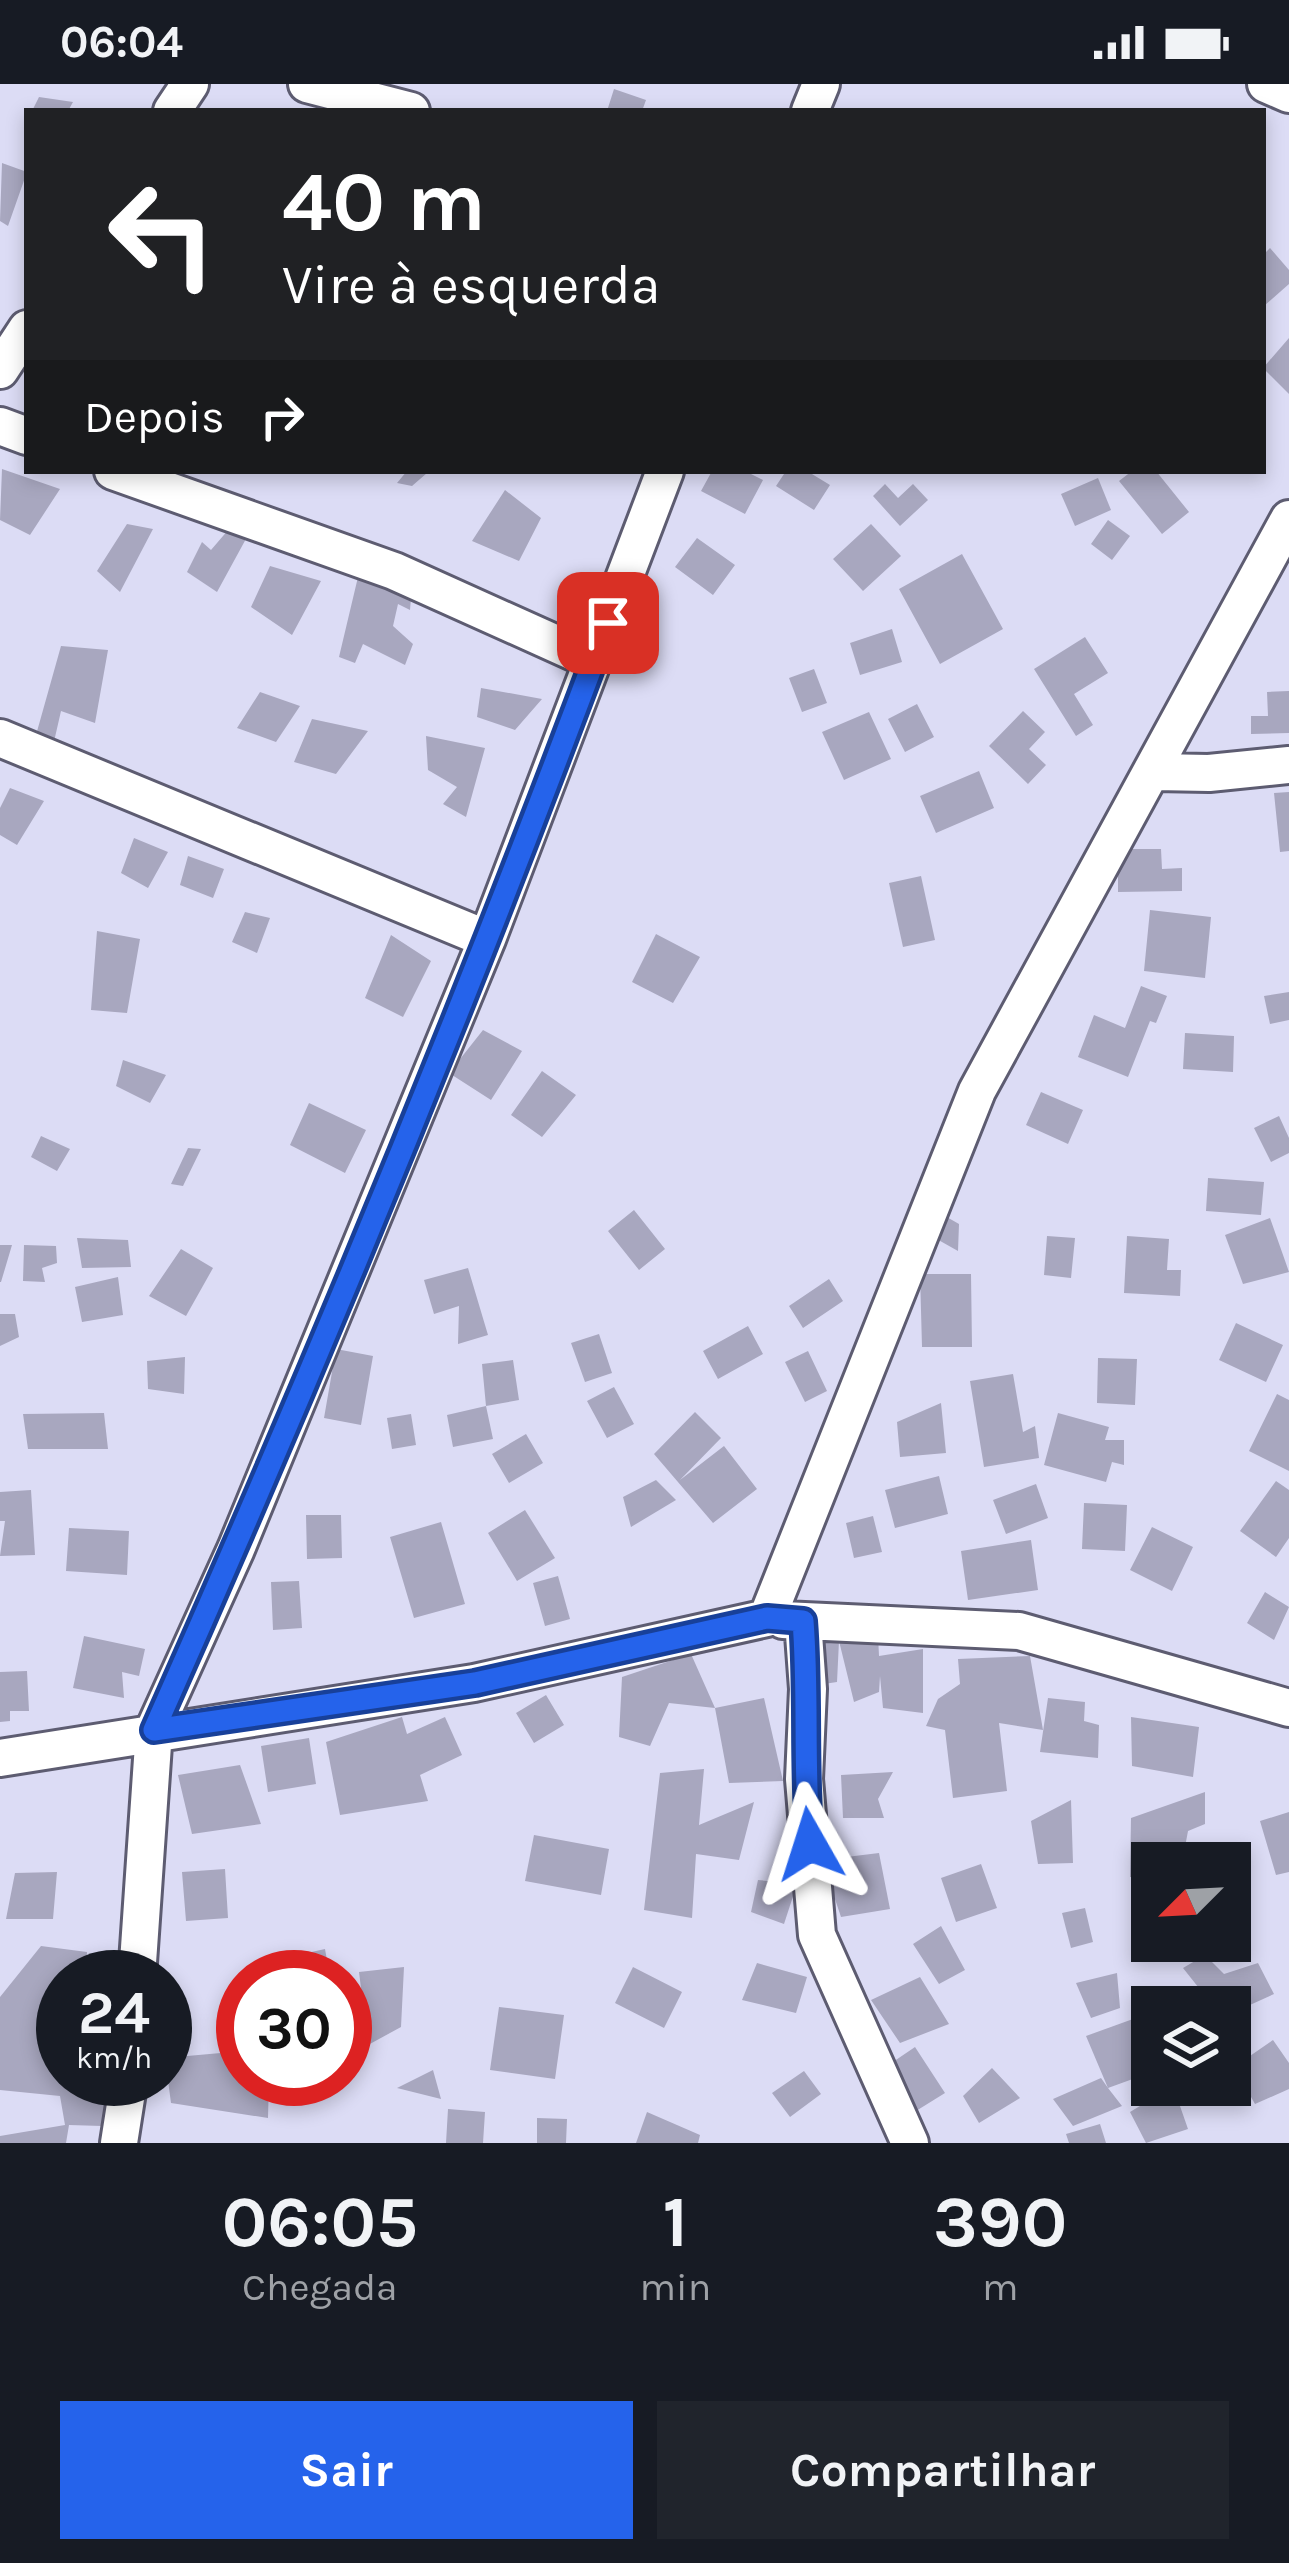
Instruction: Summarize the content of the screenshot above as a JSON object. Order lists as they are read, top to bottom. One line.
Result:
{"north":"bottom left","page":{"status":"06:04","turn":["40 m","Vire à esquerda"],"then":"Depois","speed":"24 km/h","limit":"30","eta":["06:05","Chegada","1","min","390","m"],"buttons":["Sair","Compartilhar"]}}
